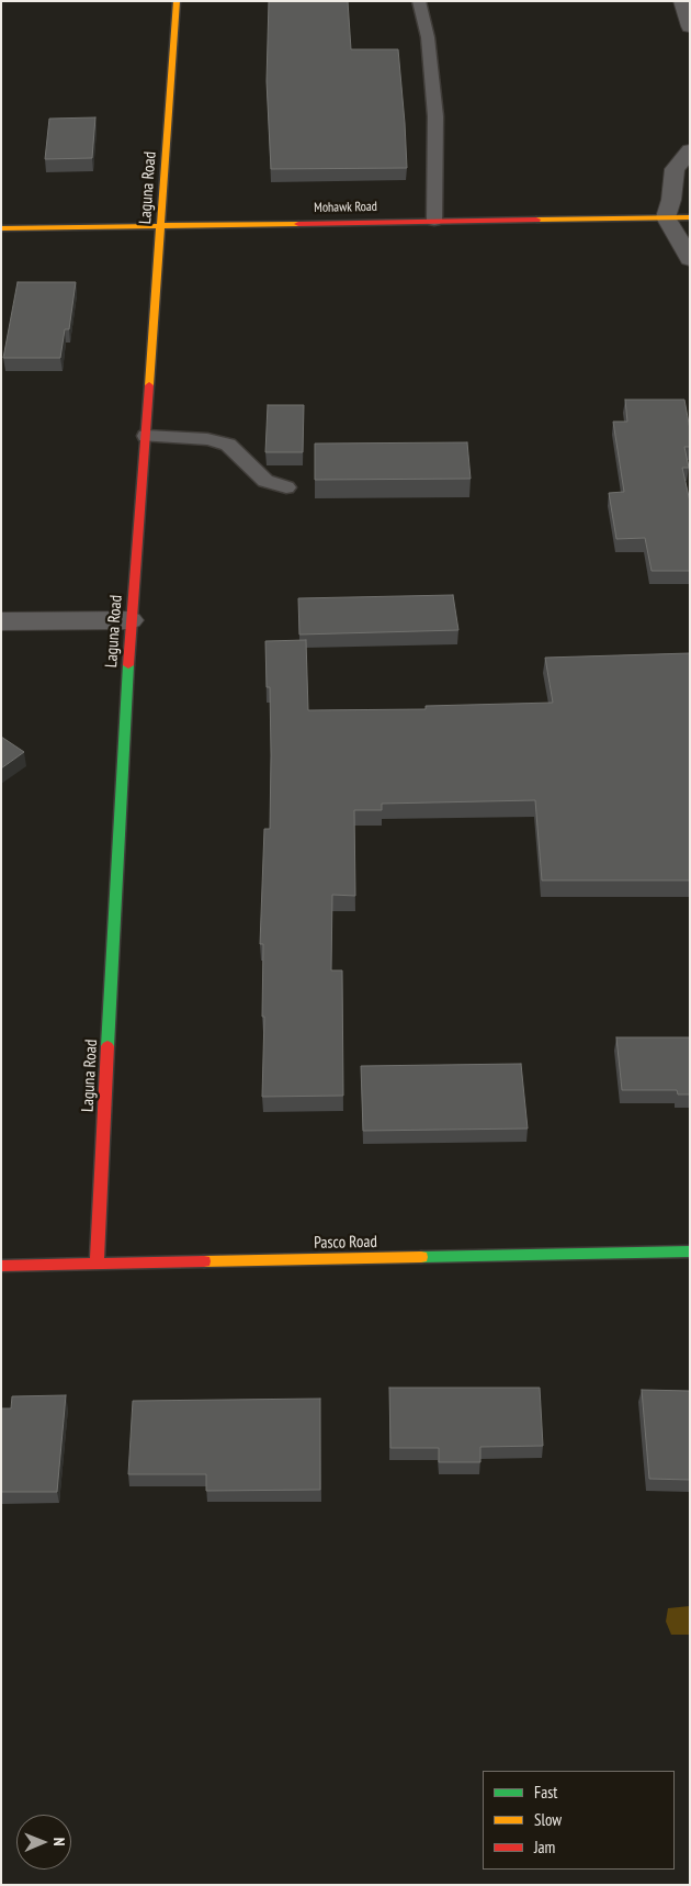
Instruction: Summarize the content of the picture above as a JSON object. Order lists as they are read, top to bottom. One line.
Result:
{"streets":{"street":["Laguna Road","Mohawk Road","Pasco Road"]},"crossings":[["Laguna Road","Mohawk Road"],["Laguna Road","Pasco Road"]],"legend":["Fast","Slow","Jam"],"north":"right"}
